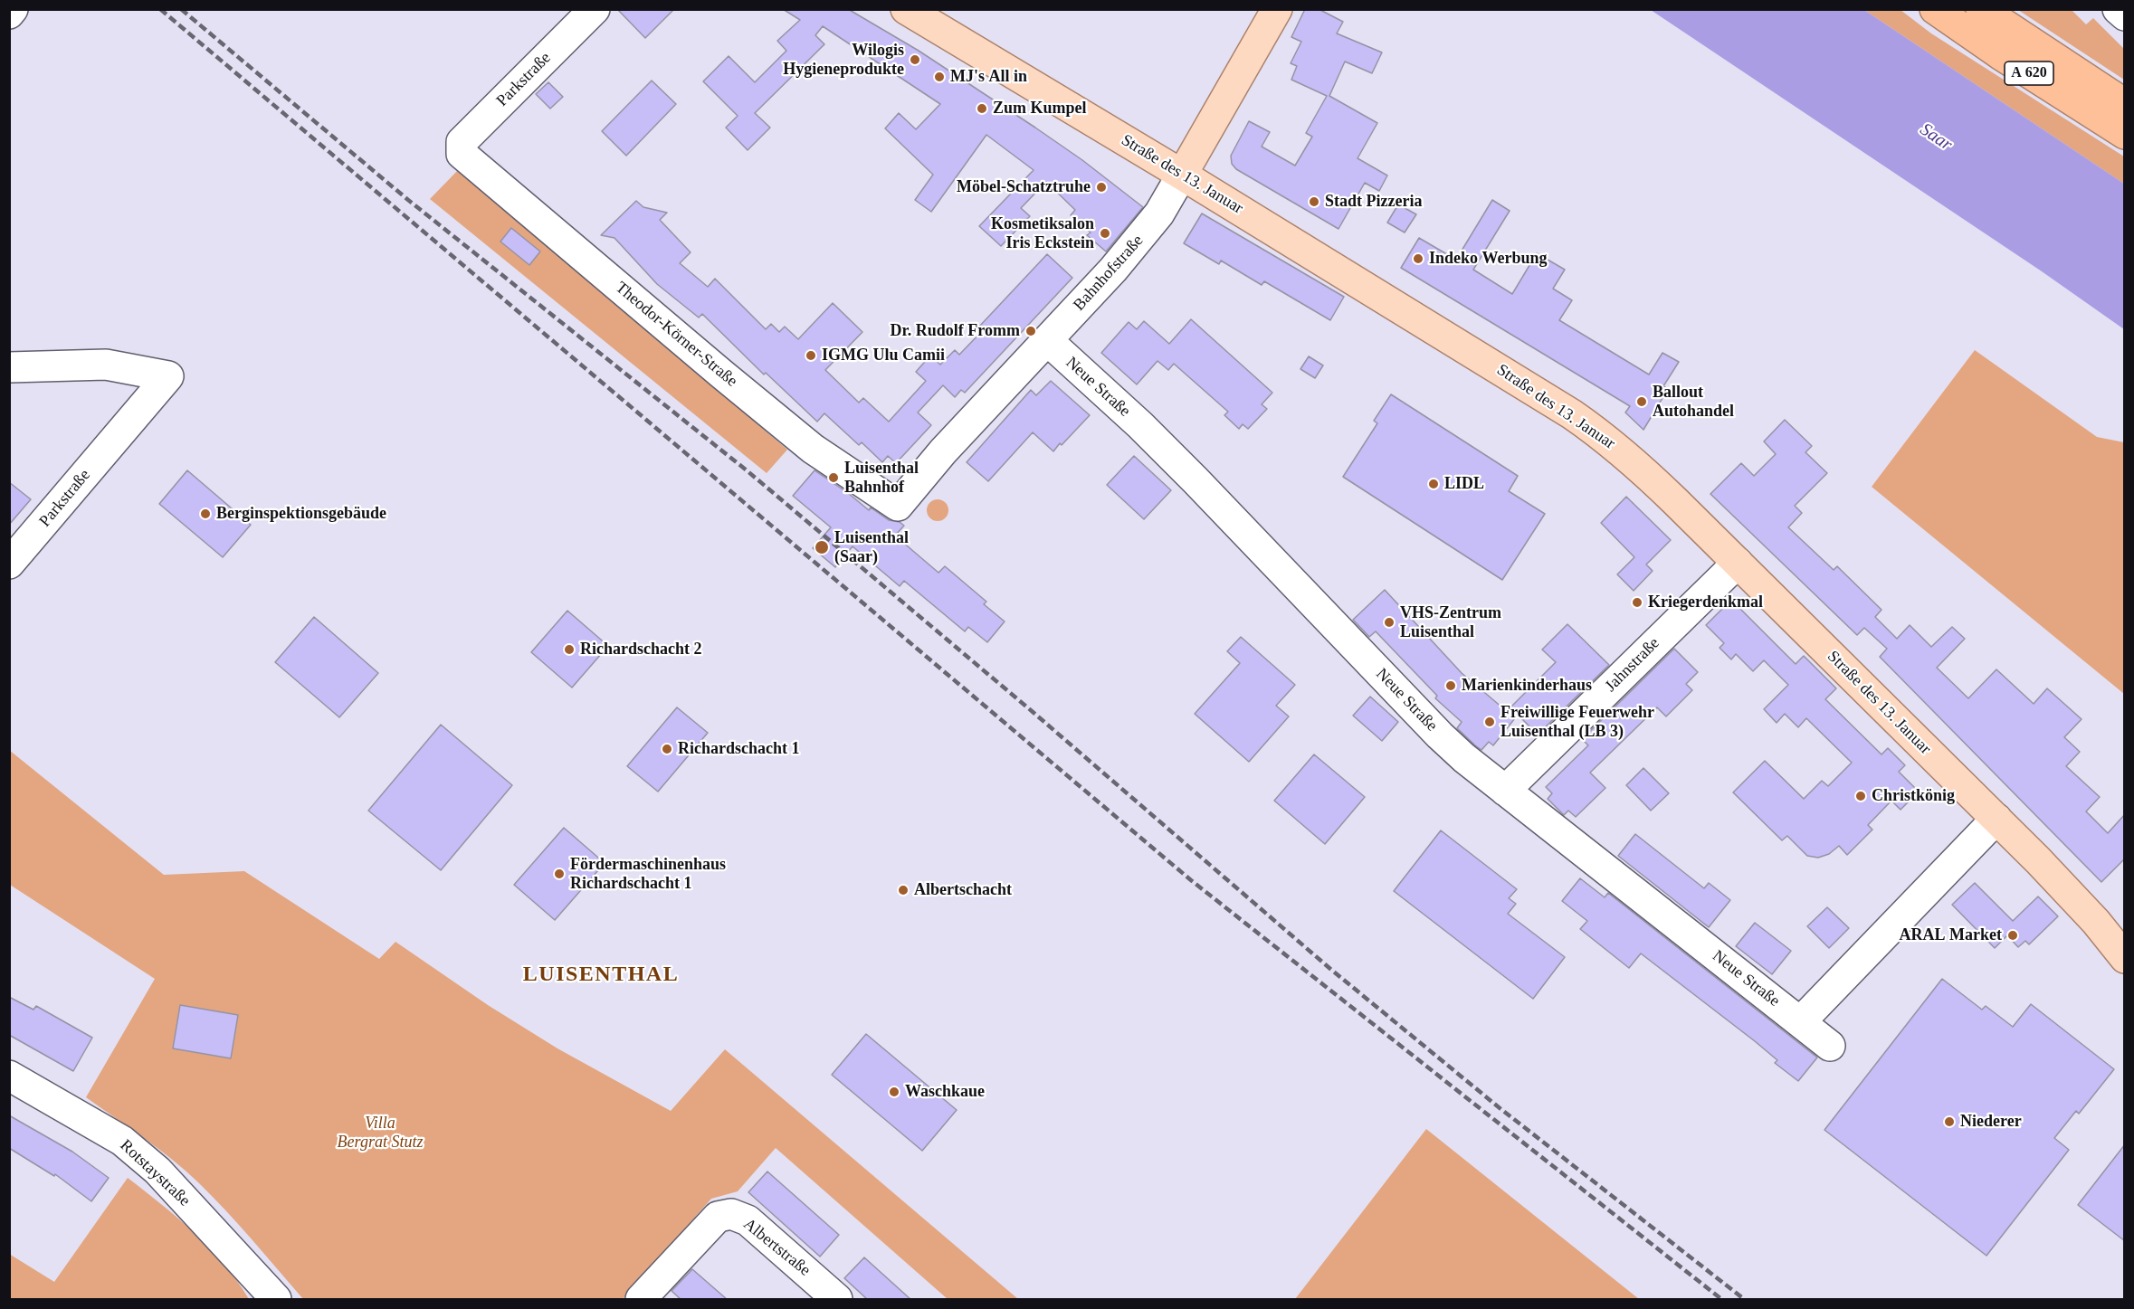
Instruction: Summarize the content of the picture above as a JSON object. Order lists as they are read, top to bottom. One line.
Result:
{"streets":{"highway":["A 620"],"main road":["Straße des 13. Januar","Bahnhofstraße"],"street":["Parkstraße","Theodor-Körner-Straße","Neue Straße","Jahnstraße","Rotstaystraße","Albertstraße"]},"crossings":[["Parkstraße","Theodor-Körner-Straße"],["Straße des 13. Januar","Bahnhofstraße"],["Straße des 13. Januar","Jahnstraße"],["Bahnhofstraße","Theodor-Körner-Straße"],["Bahnhofstraße","Neue Straße"],["Neue Straße","Jahnstraße"]],"districts":["LUISENTHAL"],"water":["Saar"],"parks":["Villa Bergrat Stutz"],"places":["Wilogis Hygieneprodukte","MJ's All in","Zum Kumpel","Möbel-Schatztruhe","Stadt Pizzeria","Kosmetiksalon Iris Eckstein","Indeko Werbung","Dr. Rudolf Fromm","IGMG Ulu Camii","Ballout Autohandel","Luisenthal Bahnhof","LIDL","Berginspektionsgebäude","Luisenthal (Saar)","Kriegerdenkmal","VHS-Zentrum Luisenthal","Richardschacht 2","Marienkinderhaus","Freiwillige Feuerwehr Luisenthal (LB 3)","Richardschacht 1","Christkönig","Fördermaschinenhaus Richardschacht 1","Albertschacht","ARAL Market","Waschkaue","Niederer"]}
